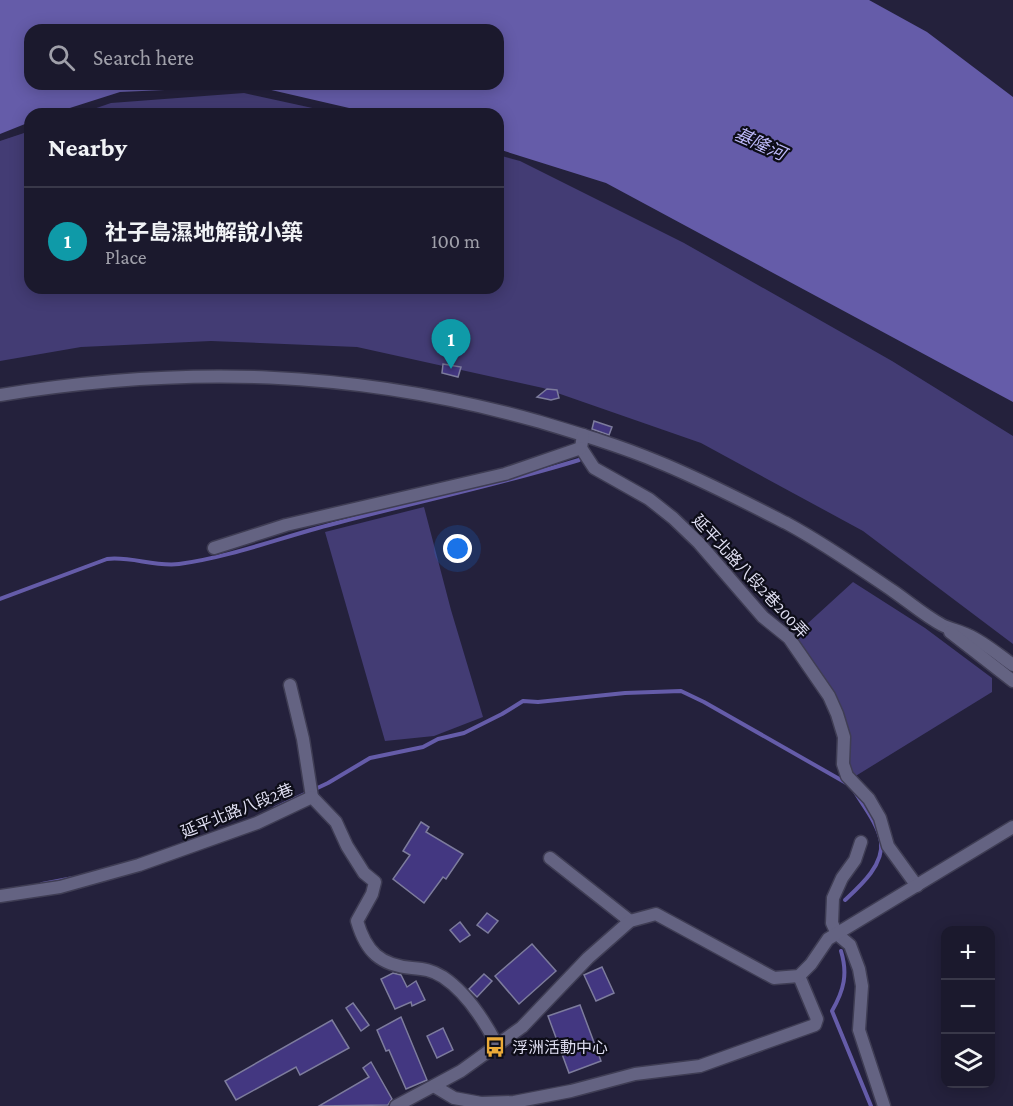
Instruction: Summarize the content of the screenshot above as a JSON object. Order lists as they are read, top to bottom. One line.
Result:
{"streets":{"street":["延平北路八段2巷200弄","延平北路八段2巷"]},"water":["基隆河"],"places":{"bus stop":["浮洲活動中心"]},"page":{"search":"Search here","heading":"Nearby","list":[{"mark":"1","name":"社子島濕地解說小築","note":"Place","value":"100 m"}],"pins":"1","map_buttons":["+","−"]}}
